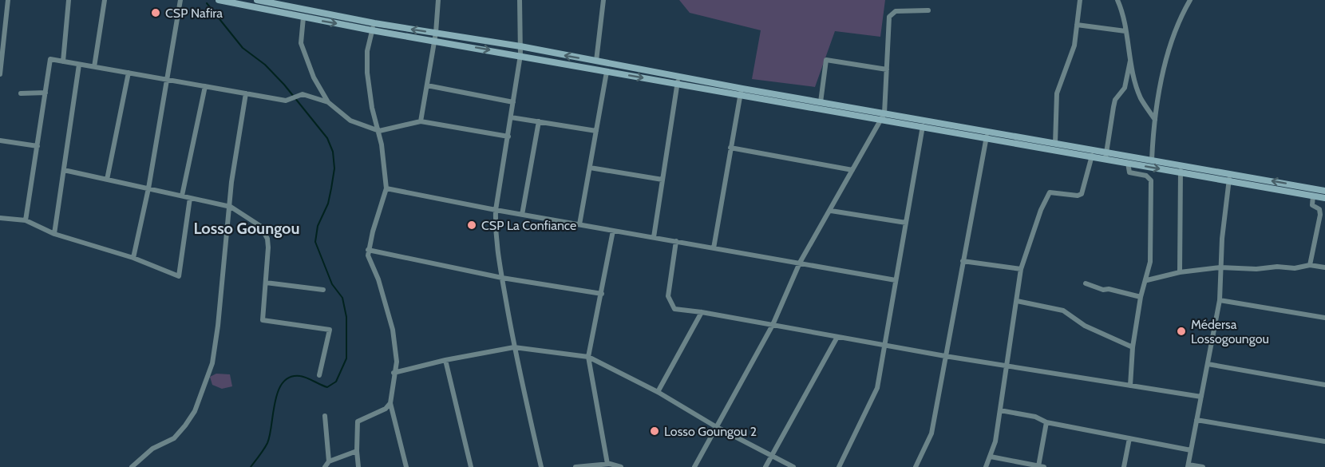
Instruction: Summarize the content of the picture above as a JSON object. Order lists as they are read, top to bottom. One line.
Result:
{"districts":["Losso Goungou"],"places":["CSP Nafira","CSP La Confiance","Médersa Lossogoungou","Losso Goungou 2"]}
